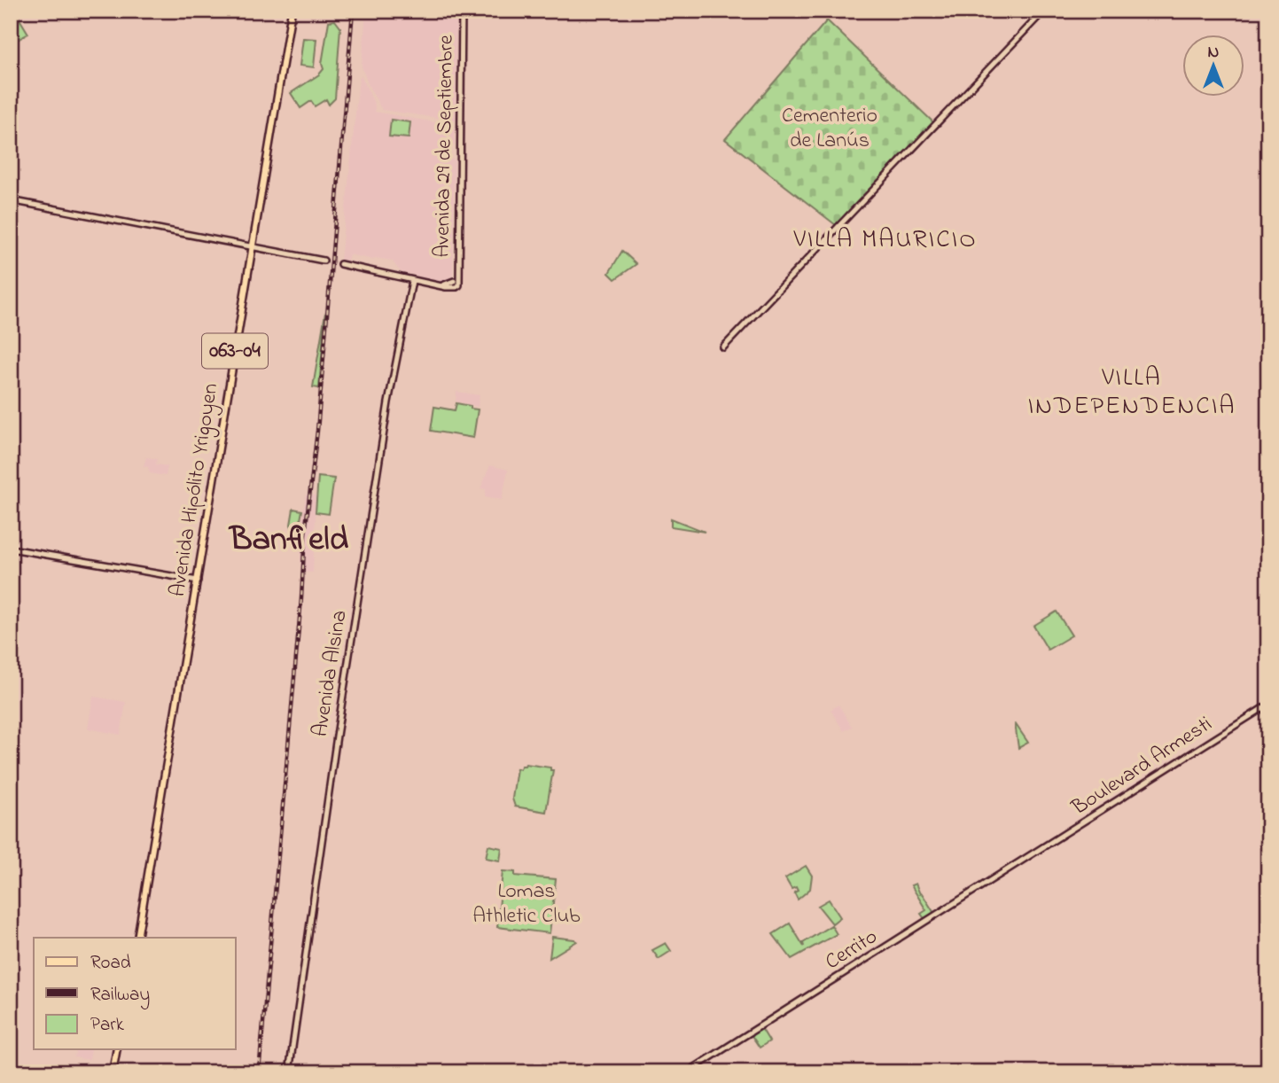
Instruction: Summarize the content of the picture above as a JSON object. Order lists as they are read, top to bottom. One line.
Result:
{"streets":{"main road":["Avenida 29 de Septiembre","063-04","Avenida Hipólito Yrigoyen","Avenida Alsina","Boulevard Armesti","Cerrito"]},"crossings":[["Avenida 29 de Septiembre","Avenida Alsina"],["Boulevard Armesti","Cerrito"]],"districts":["VILLA MAURICIO","VILLA INDEPENDENCIA","Banfield"],"parks":["Cementerio de Lanús","Lomas Athletic Club"],"legend":["Road","Railway","Park"],"north":"top"}
